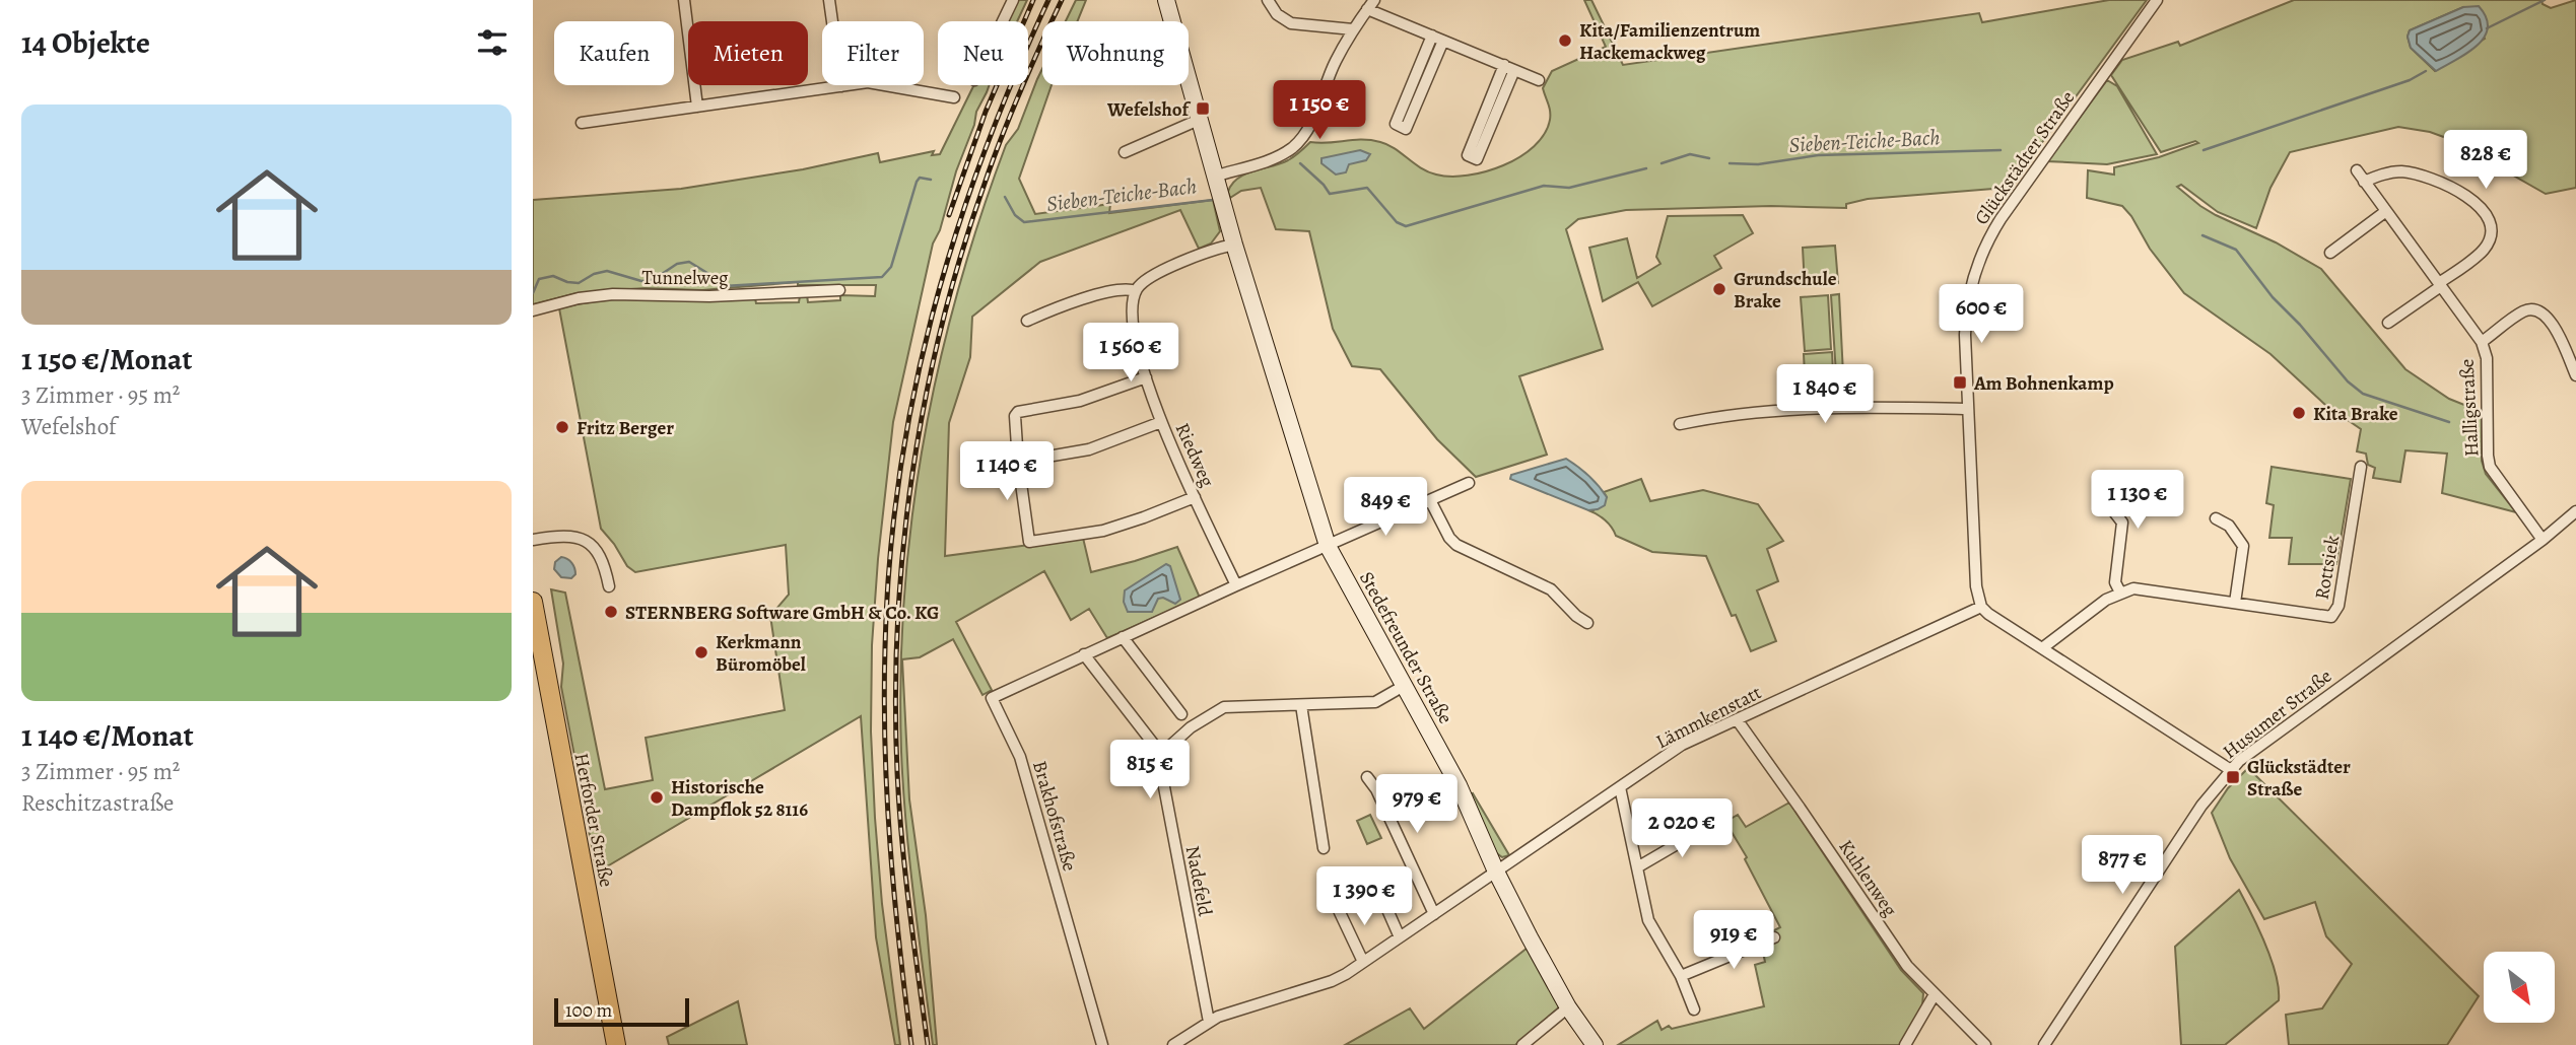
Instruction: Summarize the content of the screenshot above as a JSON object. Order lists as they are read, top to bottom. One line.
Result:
{"streets":{"main road":["Herforder Straße"],"street":["Glückstädter Straße","Tunnelweg","Halligstraße","Riedweg","Rottsiek","Stedefreunder Straße","Husumer Straße","Lämmkenstatt","Brakhofstraße","Kuhlenweg","Nadefeld"]},"crossings":[["Glückstädter Straße","Lämmkenstatt"],["Halligstraße","Husumer Straße"],["Riedweg","Brakhofstraße"],["Stedefreunder Straße","Lämmkenstatt"],["Stedefreunder Straße","Brakhofstraße"],["Lämmkenstatt","Kuhlenweg"],["Lämmkenstatt","Nadefeld"]],"water":["Sieben-Teiche-Bach"],"places":{"other":["Kita/Familienzentrum Hackemackweg","Grundschule Brake","Kita Brake","Fritz Berger","STERNBERG Software GmbH & Co. KG","Kerkmann Büromöbel","Historische Dampflok 52 8116"],"transit":["Wefelshof","Am Bohnenkamp","Glückstädter Straße"]},"scale_bar":"100 m","north":"bottom right","page":{"heading":"14 Objekte","chip":["Kaufen","Mieten","Filter","Neu","Wohnung"],"price":["1 150 €","828 €","600 €","1 560 €","1 840 €","1 140 €","1 130 €","849 €","815 €","979 €","2 020 €","877 €","1 390 €","919 €"],"list":[{"name":"1 150 €/Monat","note":"3 Zimmer · 95 m² · Wefelshof"},{"name":"1 140 €/Monat","note":"3 Zimmer · 95 m² · Reschitzastraße"}],"scale":"100 m"}}
